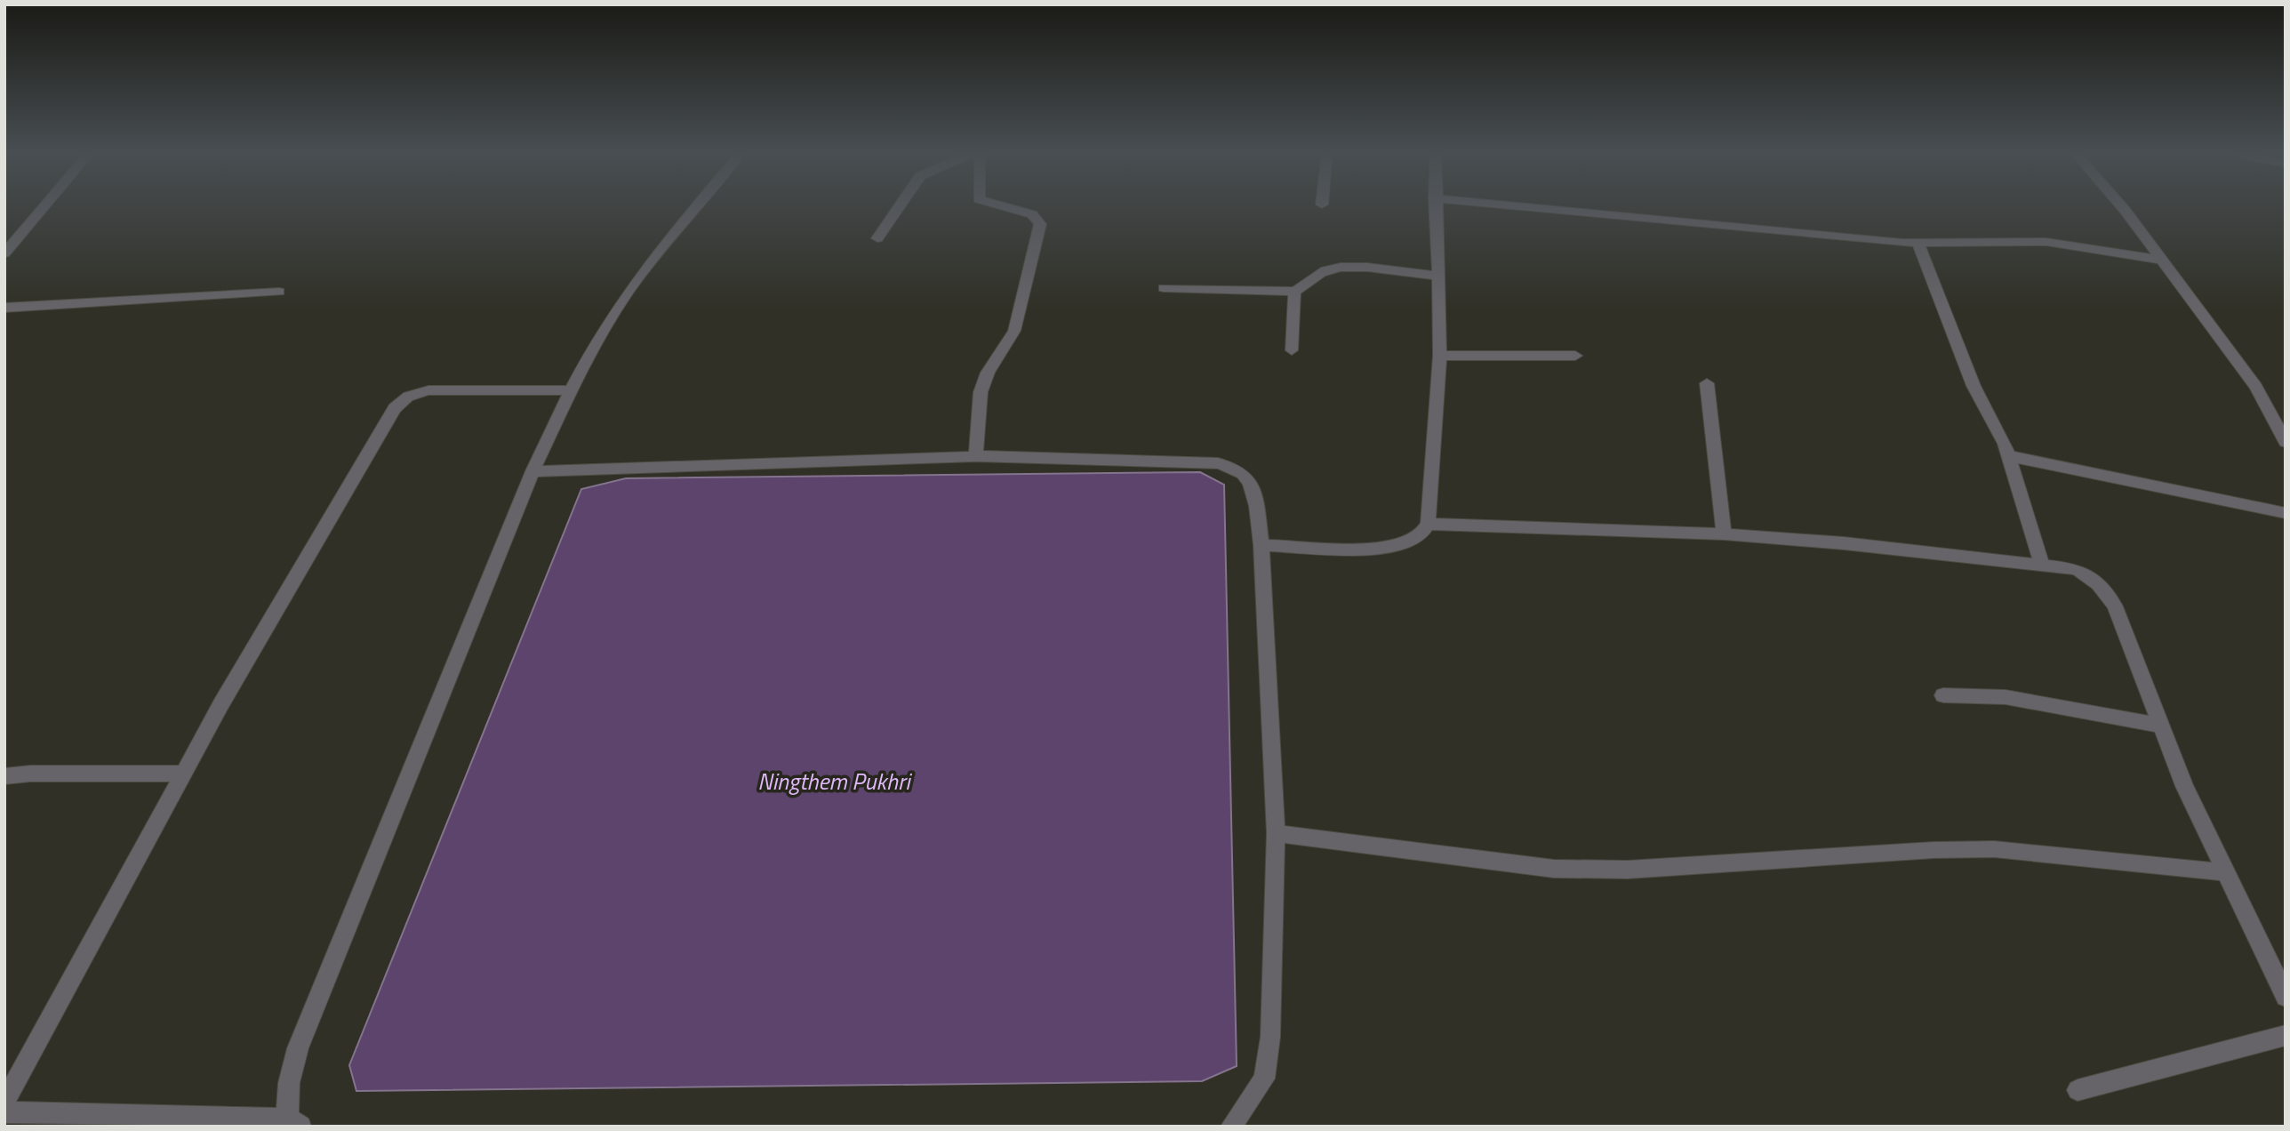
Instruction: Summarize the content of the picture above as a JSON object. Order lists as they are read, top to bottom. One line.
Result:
{"water":["Ningthem Pukhri"]}
